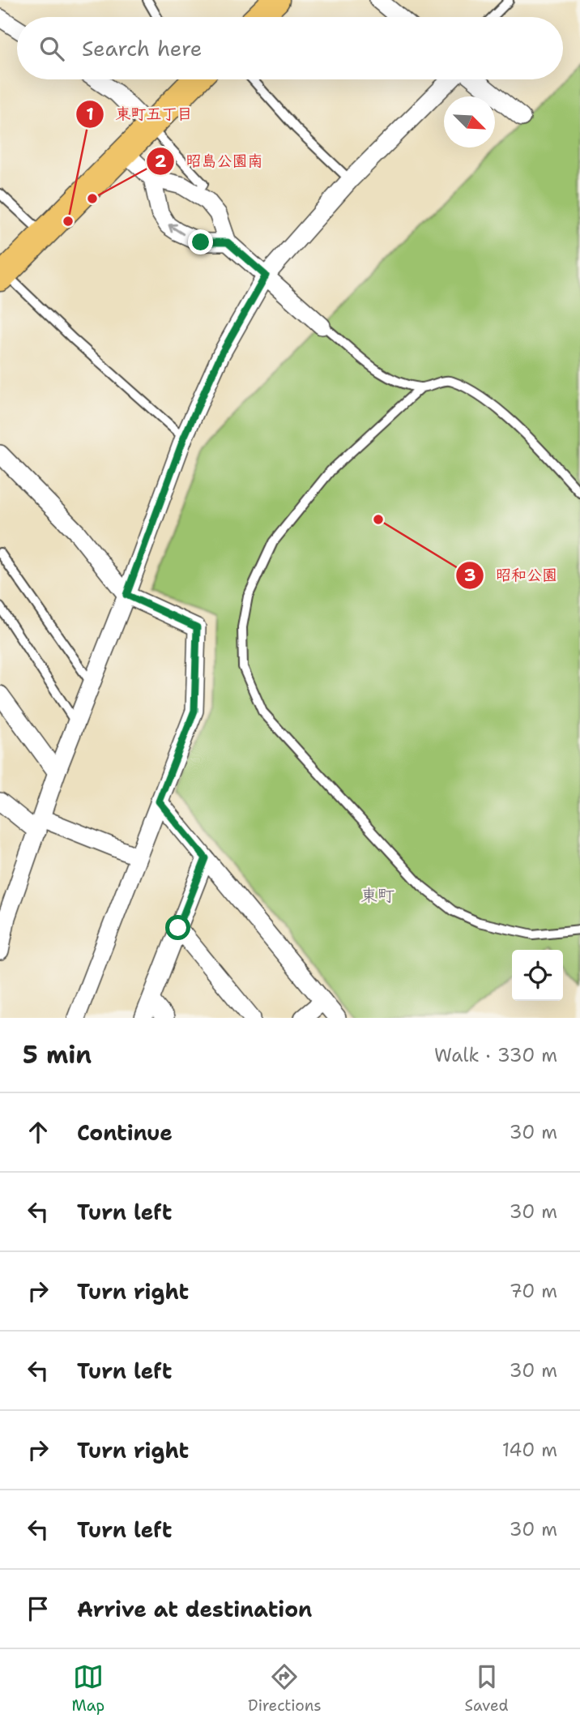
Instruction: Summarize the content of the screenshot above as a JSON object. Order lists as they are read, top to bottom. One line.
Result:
{"districts":["東町"],"places":["昭島公園南","東町五丁目","昭和公園"],"north":"bottom right","page":{"search":"Search here","heading":["5 min","Walk · 330 m"],"list":[["Continue","30 m"],["Turn left","30 m"],["Turn right","70 m"],["Turn left","30 m"],["Turn right","140 m"],["Turn left","30 m"],"Arrive at destination"],"nav":["Map","Directions","Saved"]}}
